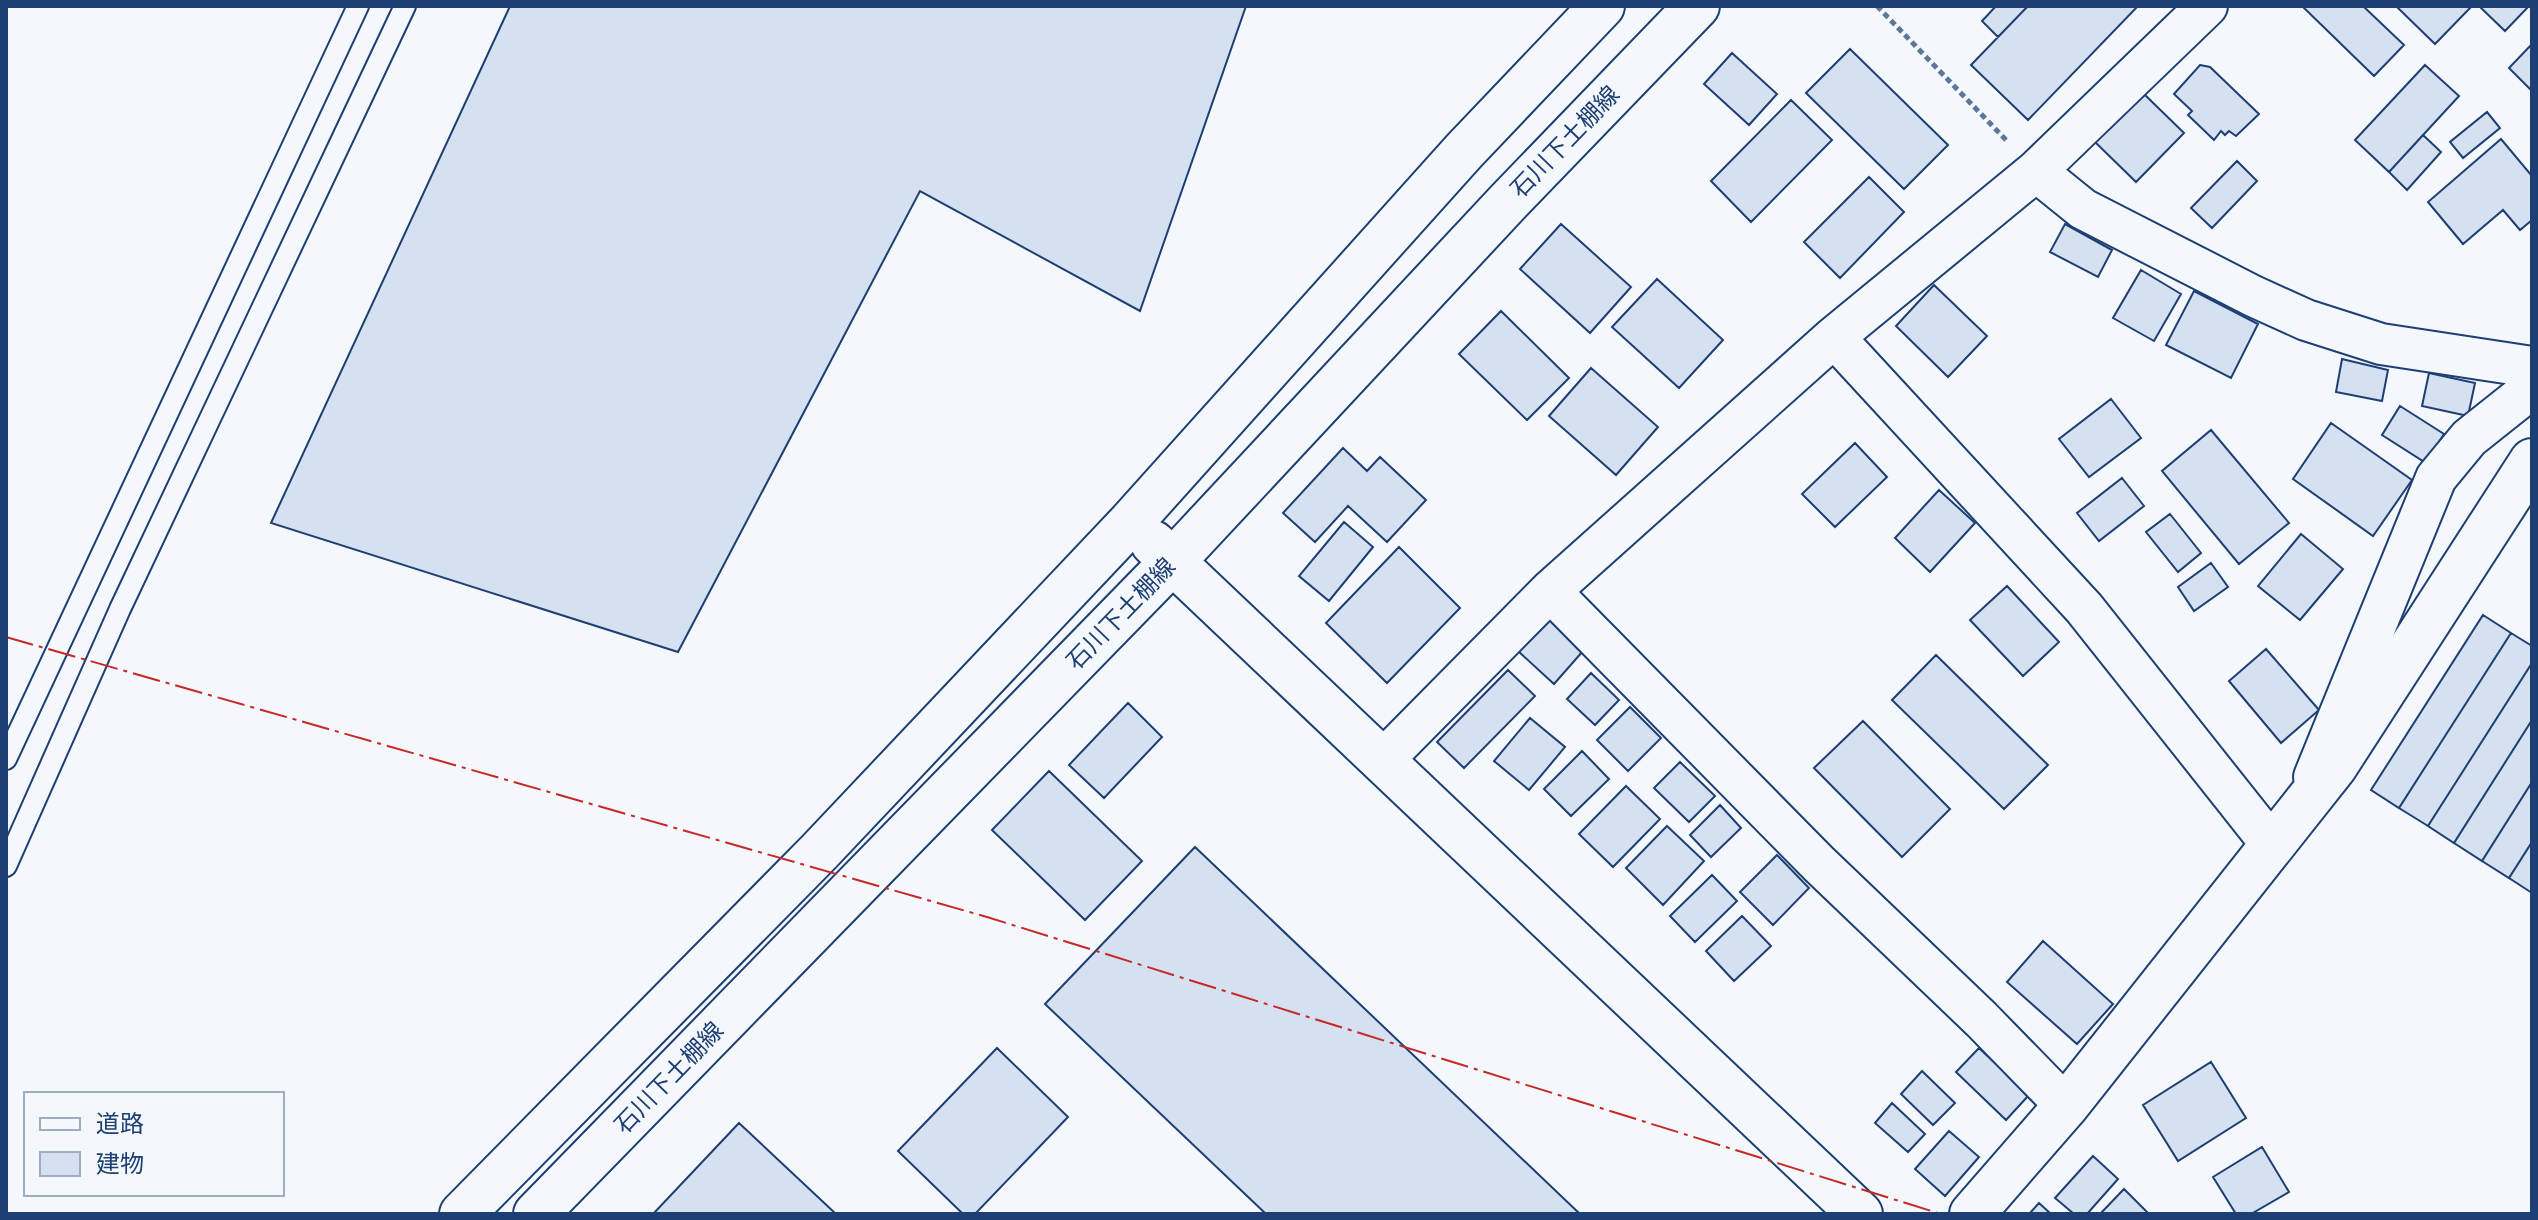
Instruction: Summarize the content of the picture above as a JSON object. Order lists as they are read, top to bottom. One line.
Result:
{"streets":{"street":["石川下土棚線"]},"legend":["道路","建物"]}
